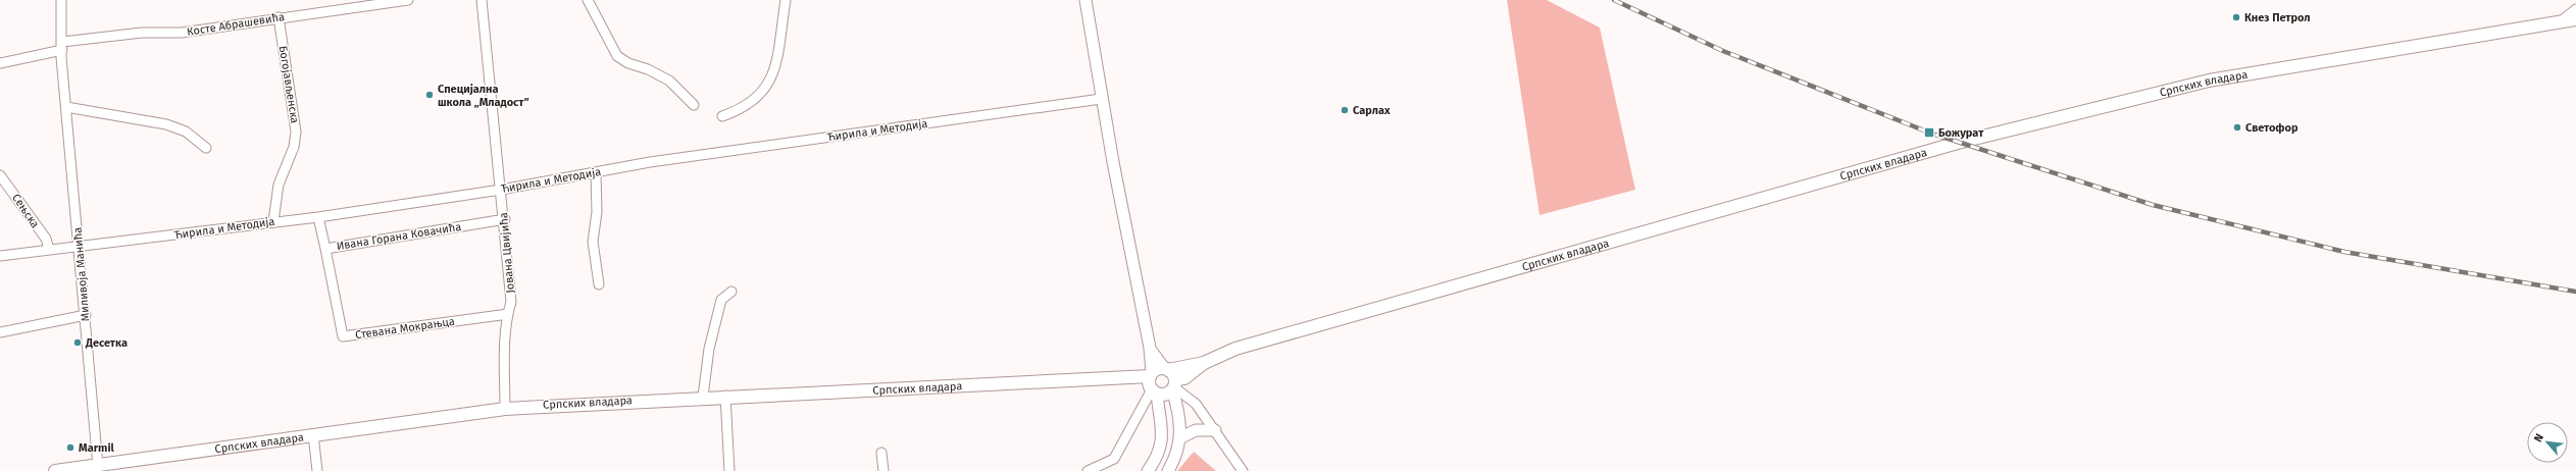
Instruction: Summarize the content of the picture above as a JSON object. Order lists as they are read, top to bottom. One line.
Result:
{"streets":{"main road":["Српских владара"],"street":["Косте Абрашевића","Богојављенска","Ћирила и Методија","Сењска","Ивана Горана Ковачића","Јована Цвијића","Миливоја Манића","Стевана Мокрањца"]},"crossings":[["Косте Абрашевића","Богојављенска"],["Косте Абрашевића","Миливоја Манића"],["Српских владара","Јована Цвијића"],["Српских владара","Миливоја Манића"],["Богојављенска","Ћирила и Методија"],["Ћирила и Методија","Сењска"],["Ћирила и Методија","Ивана Горана Ковачића"],["Ћирила и Методија","Јована Цвијића"],["Ћирила и Методија","Миливоја Манића"],["Ивана Горана Ковачића","Јована Цвијића"],["Ивана Горана Ковачића","Стевана Мокрањца"],["Јована Цвијића","Стевана Мокрањца"]],"places":{"other":["Кнез Петрол","Специјална школа „Младост”","Сарлах","Светофор","Десетка","Marmil"],"transit":["Божурат"]},"north":"top left"}
